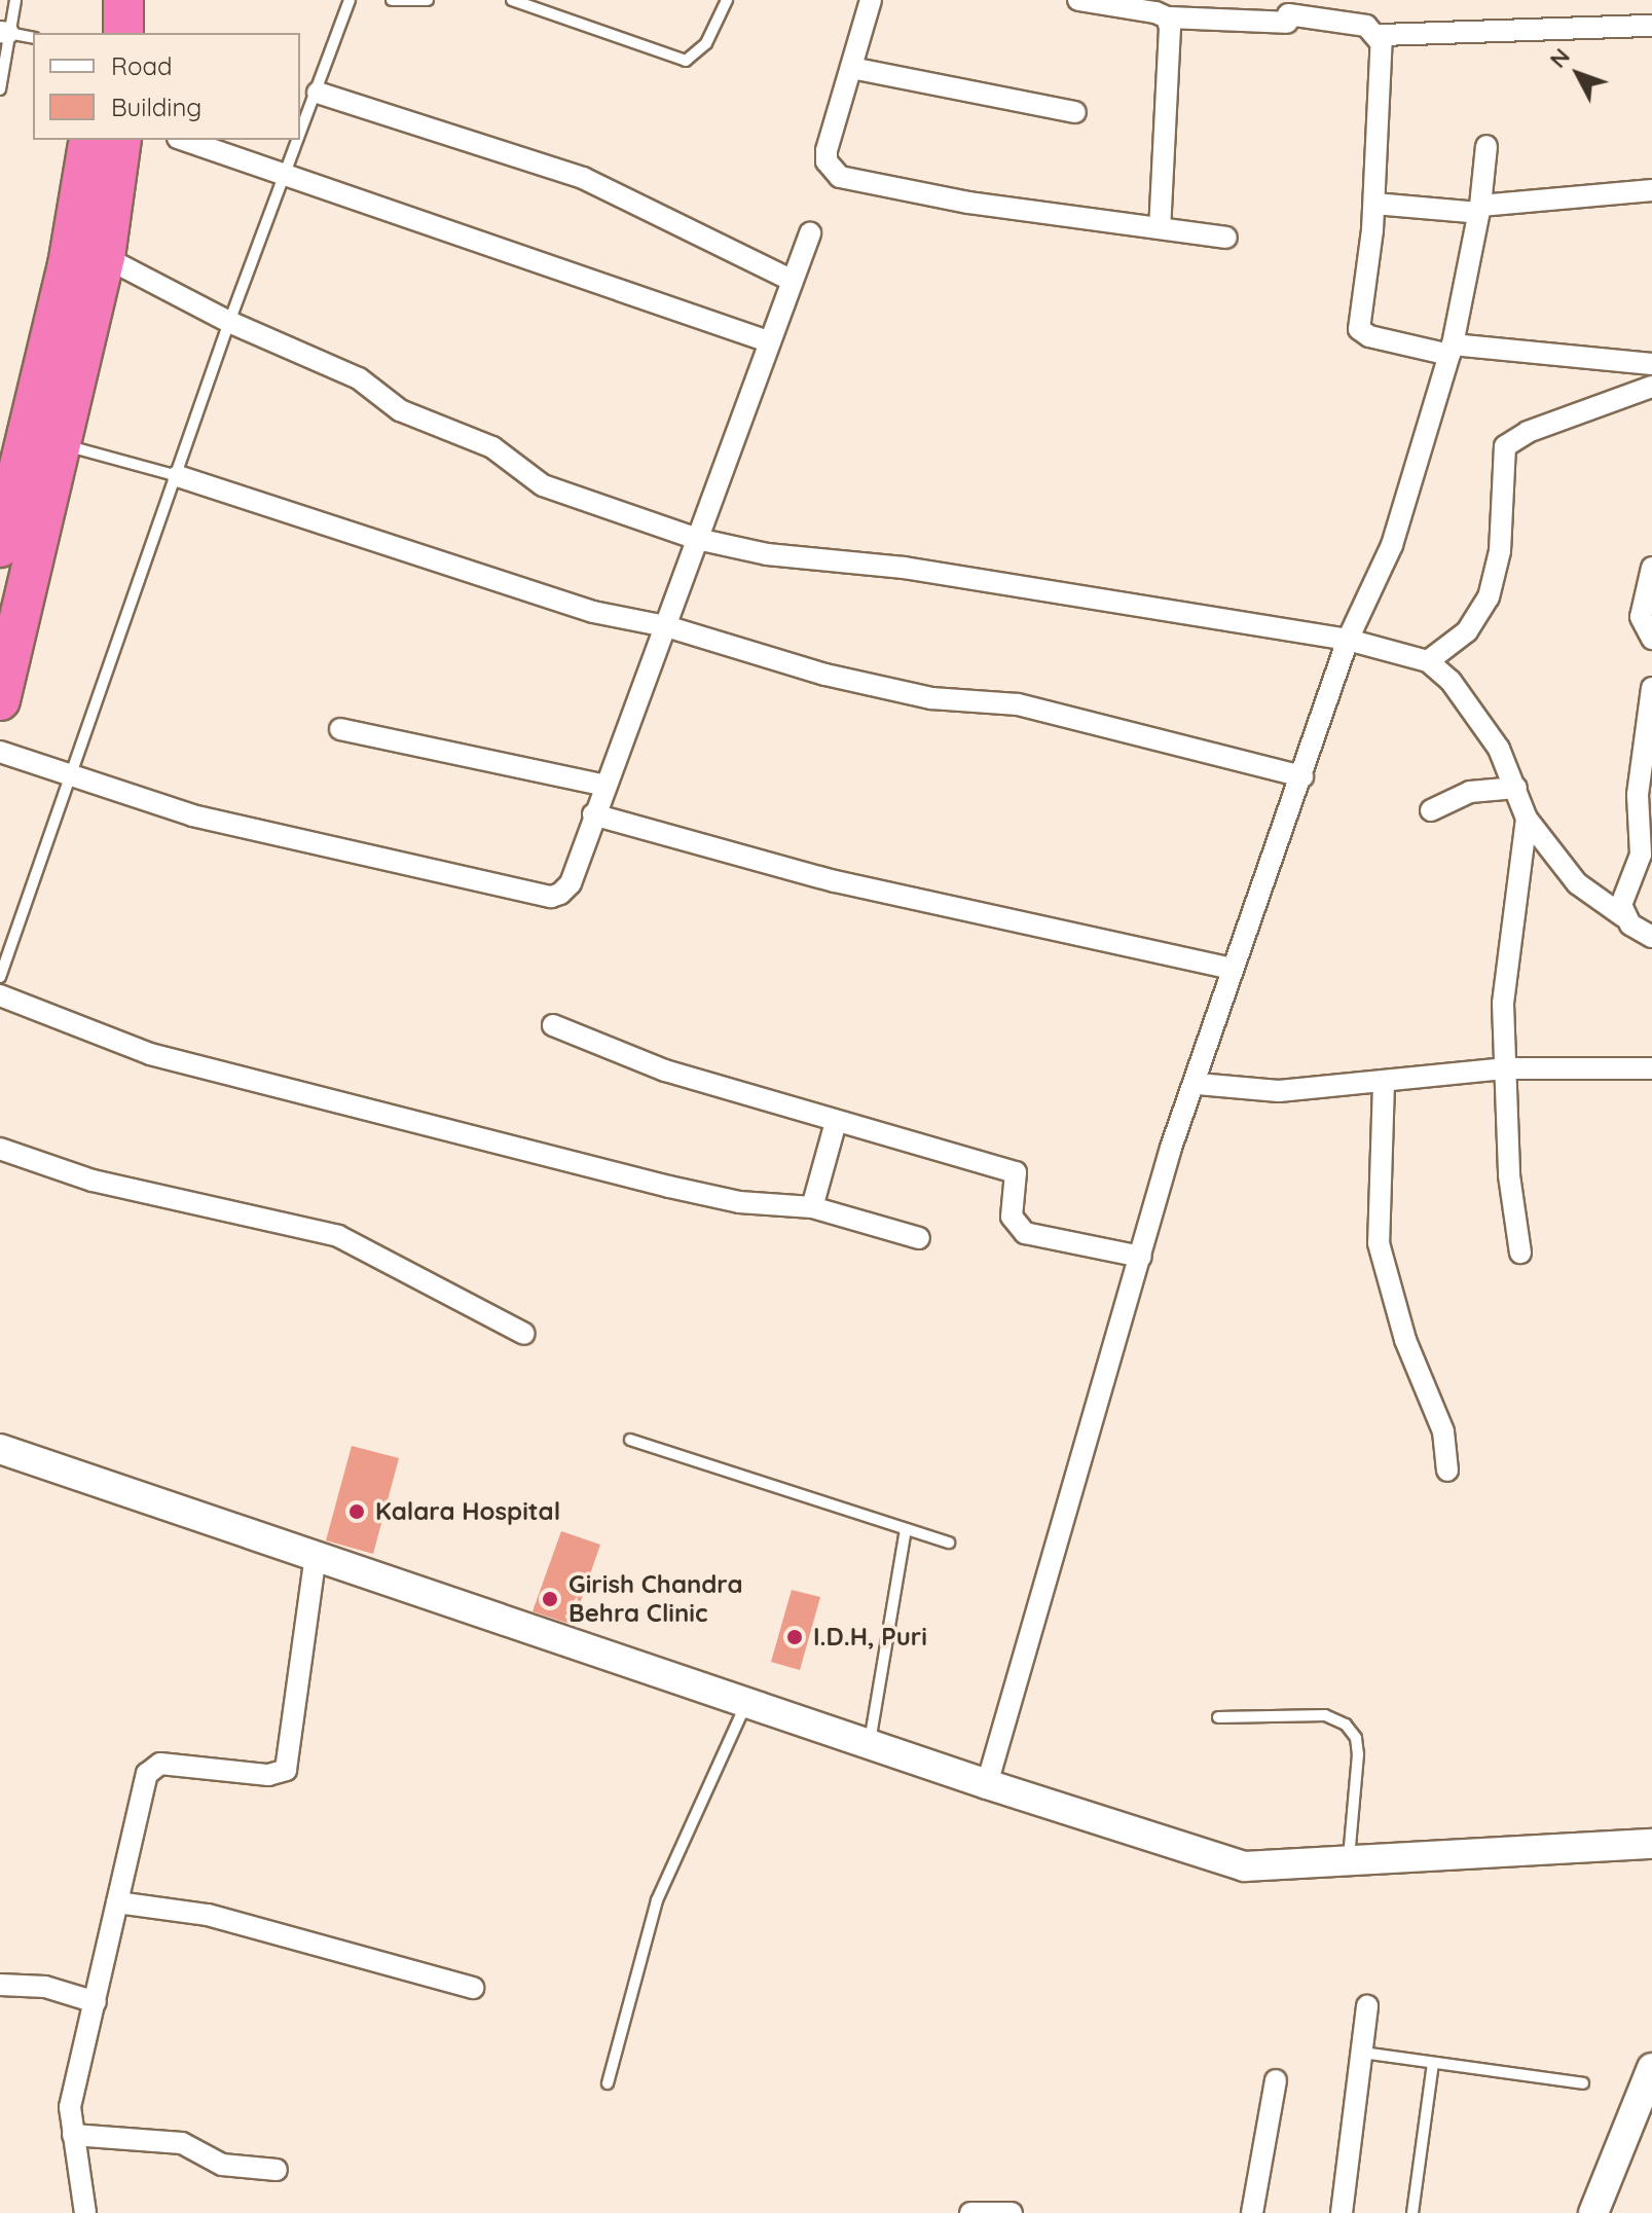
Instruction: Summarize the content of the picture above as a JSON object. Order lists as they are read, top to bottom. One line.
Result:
{"places":["Kalara Hospital","Girish Chandra Behra Clinic","I.D.H, Puri"],"legend":["Road","Building"],"north":"top left"}
